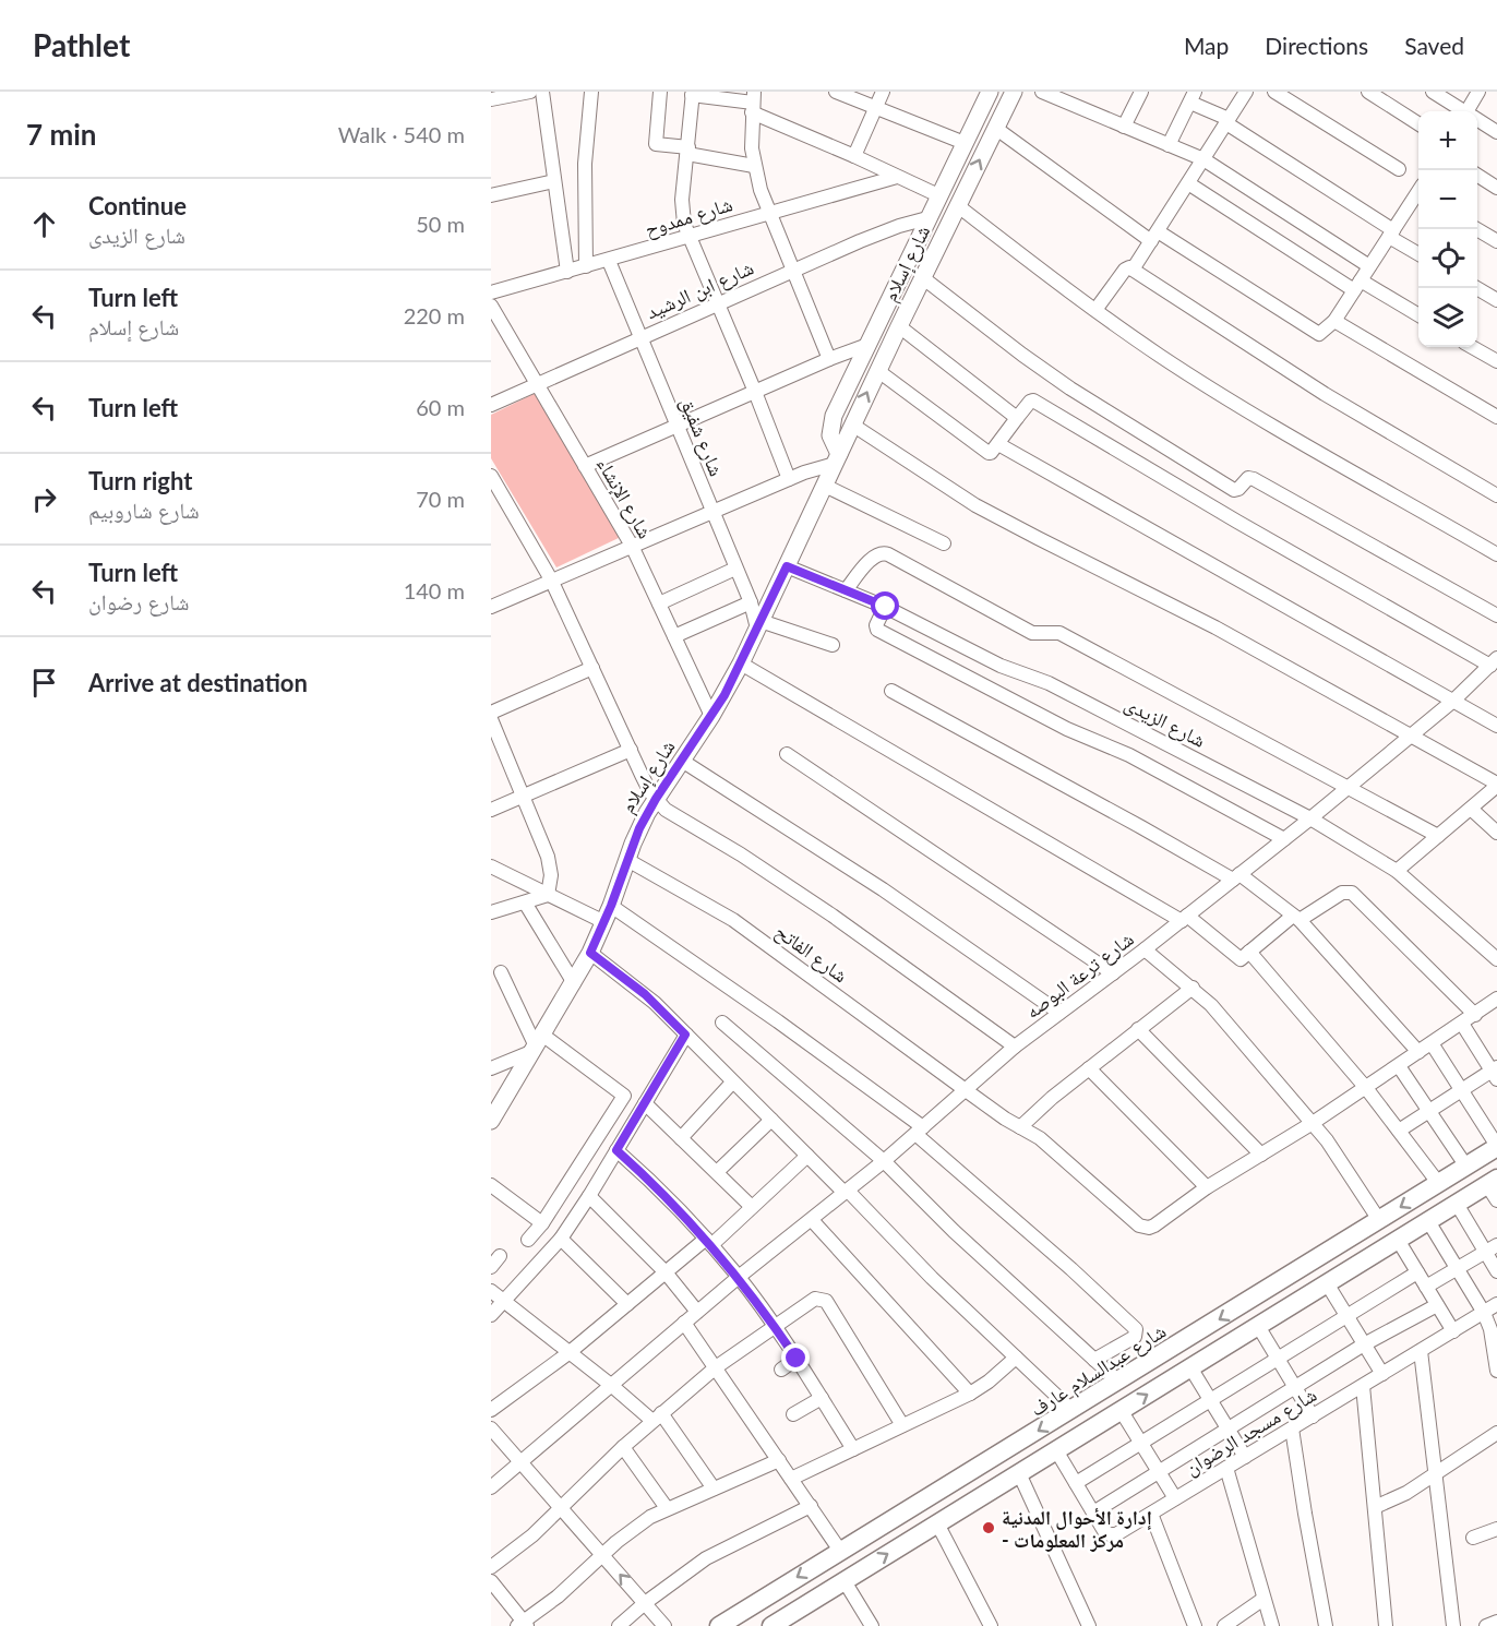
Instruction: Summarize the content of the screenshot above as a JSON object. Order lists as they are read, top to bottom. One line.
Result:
{"streets":{"main road":["شارع عبدالسلام عارف"],"street":["شارع ممدوح","شارع إسلام","شارع ابن الرشيد","شارع شفيق","شارع الإنشاء","شارع الزيدى","شارع الفاتح","شارع ترعة البوصه","شارع مسجد الرضوان"]},"crossings":[["شارع ممدوح","شارع شفيق"],["شارع إسلام","شارع ابن الرشيد"],["شارع إسلام","شارع شفيق"],["شارع إسلام","شارع الإنشاء"],["شارع إسلام","شارع الزيدى"],["شارع إسلام","شارع الفاتح"],["شارع ابن الرشيد","شارع شفيق"],["شارع ابن الرشيد","شارع الإنشاء"],["شارع الزيدى","شارع ترعة البوصه"],["شارع الفاتح","شارع ترعة البوصه"]],"places":["إدارة الأحوال المدنية - مركز المعلومات"],"page":{"header":"Pathlet","nav":["Map","Directions","Saved"],"heading":["7 min","Walk · 540 m"],"map_buttons":["+","−"],"list":[["Continue","شارع الزيدى","50 m"],["Turn left","شارع إسلام","220 m"],["Turn left","60 m"],["Turn right","شارع شاروبيم","70 m"],["Turn left","شارع رضوان","140 m"],"Arrive at destination"]}}
